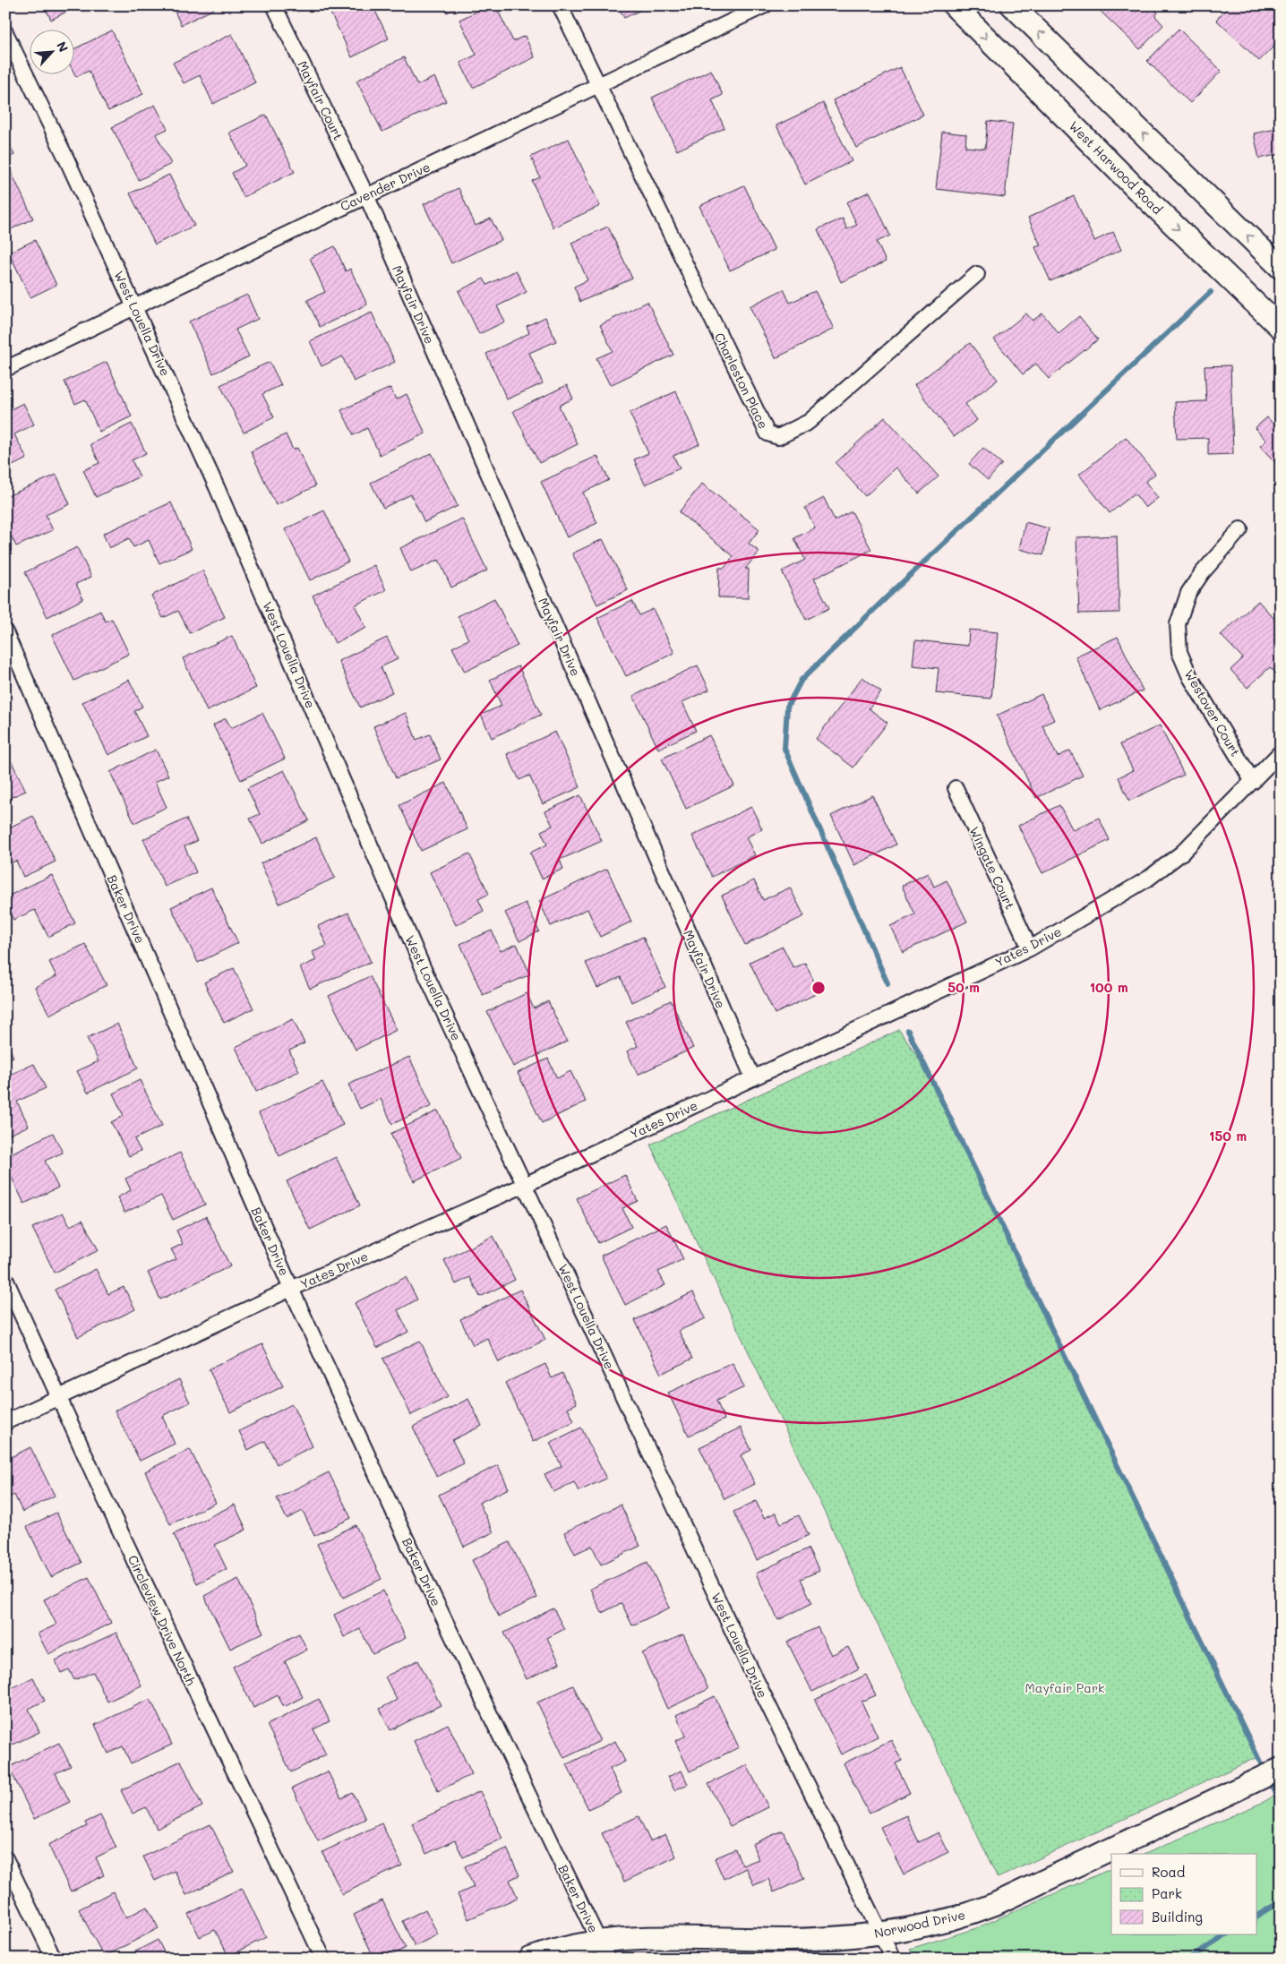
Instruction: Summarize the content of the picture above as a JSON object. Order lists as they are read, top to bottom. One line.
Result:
{"streets":{"main road":["West Harwood Road","Norwood Drive"],"street":["Mayfair Court","Cavender Drive","Mayfair Drive","West Louella Drive","Charleston Place","Westover Court","Wingate Court","Baker Drive","Yates Drive","Circleview Drive North"]},"crossings":[["Mayfair Court","Cavender Drive"],["Mayfair Court","Mayfair Drive"],["Cavender Drive","Mayfair Drive"],["Cavender Drive","West Louella Drive"],["Cavender Drive","Charleston Place"],["Mayfair Drive","Yates Drive"],["West Louella Drive","Yates Drive"],["West Louella Drive","Norwood Drive"],["Westover Court","Yates Drive"],["Wingate Court","Yates Drive"],["Baker Drive","Yates Drive"],["Baker Drive","Norwood Drive"],["Yates Drive","Circleview Drive North"]],"parks":["Mayfair Park"],"legend":["Road","Park","Building"],"north":"top right","rings":["50 m","100 m","150 m"]}
